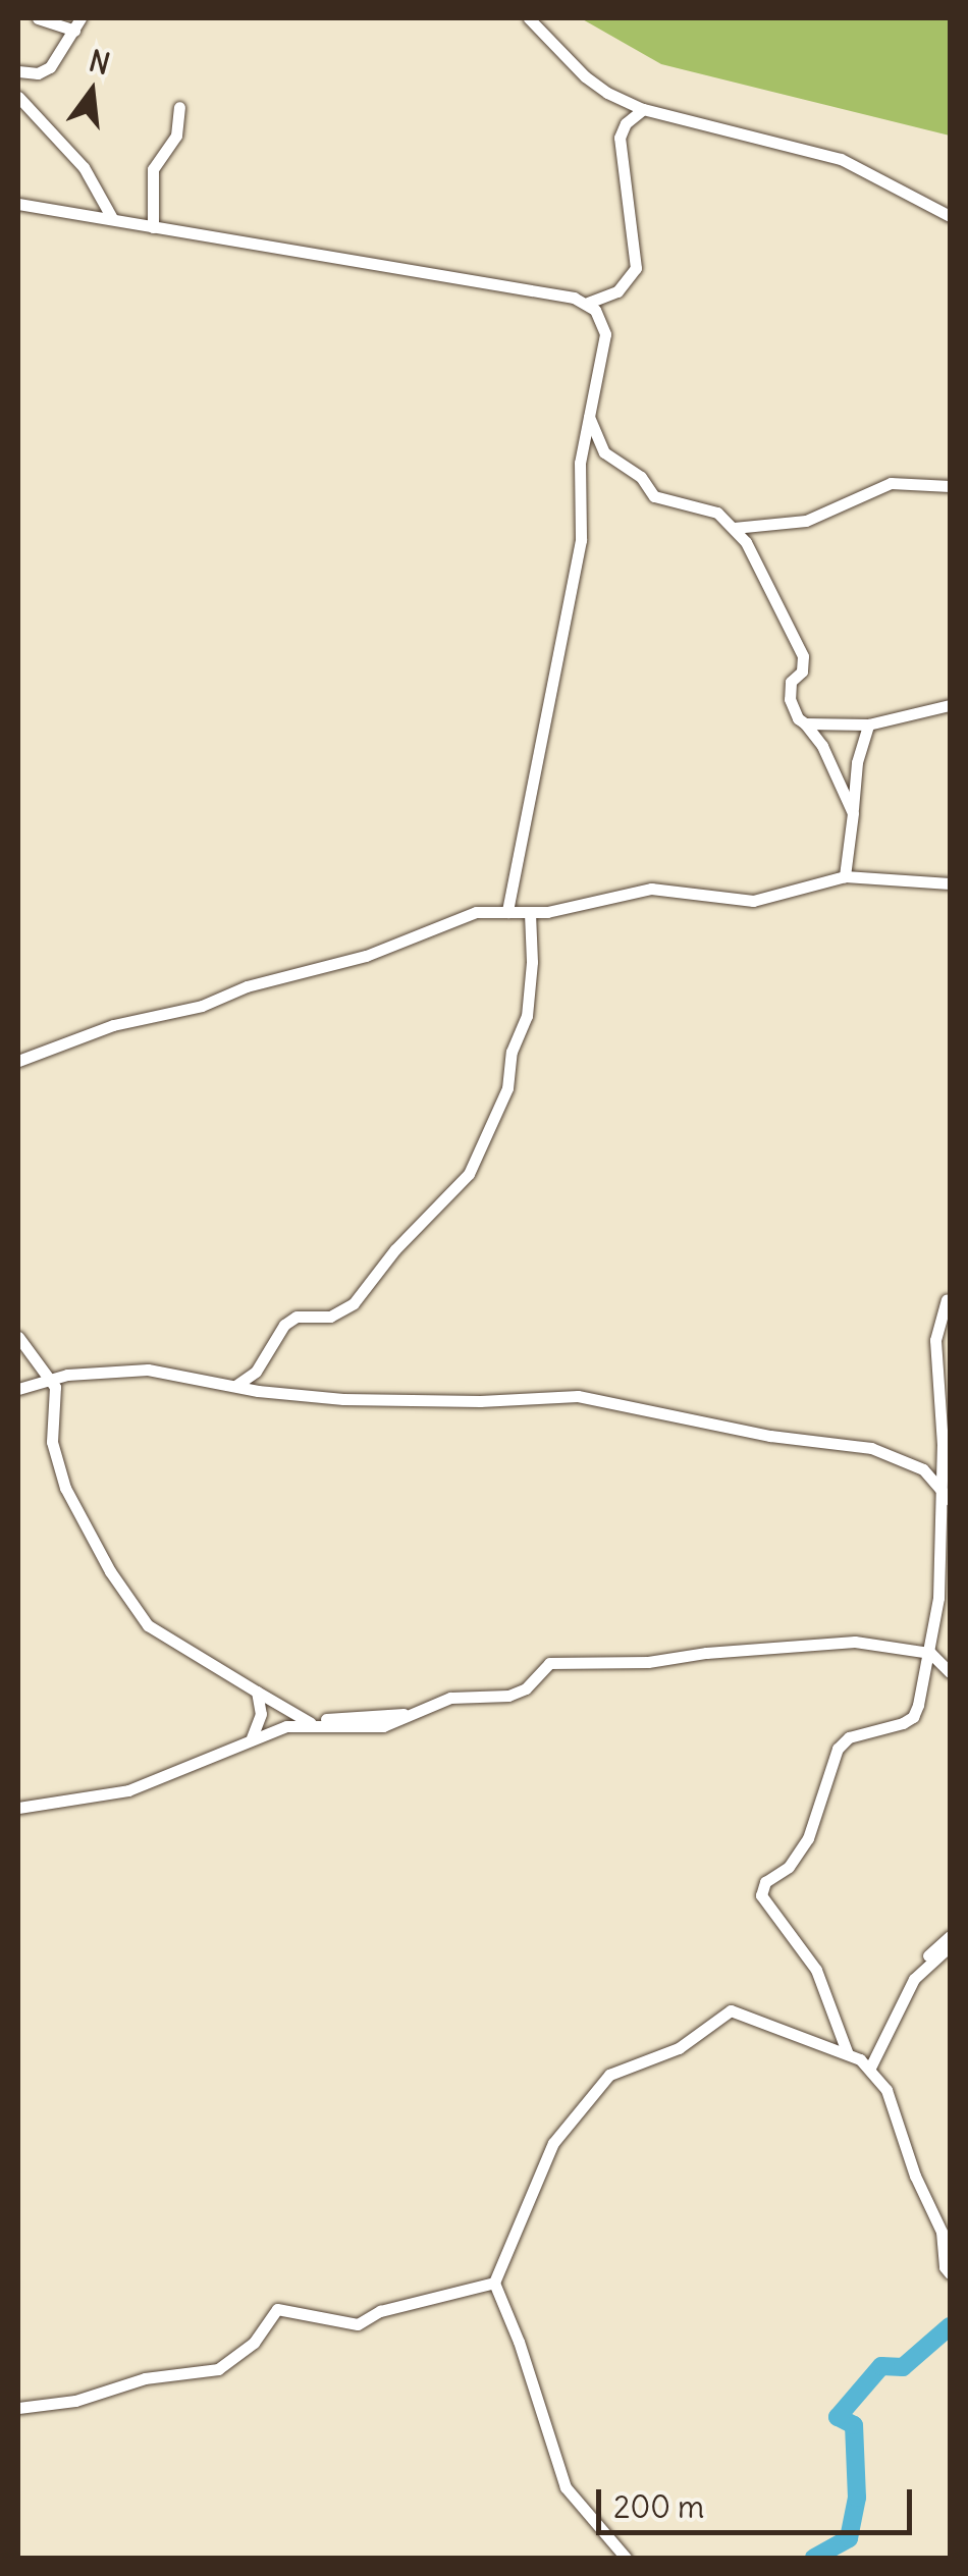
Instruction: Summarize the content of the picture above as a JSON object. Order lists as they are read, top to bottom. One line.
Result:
{"scale_bar":"200 m","north":"top"}
